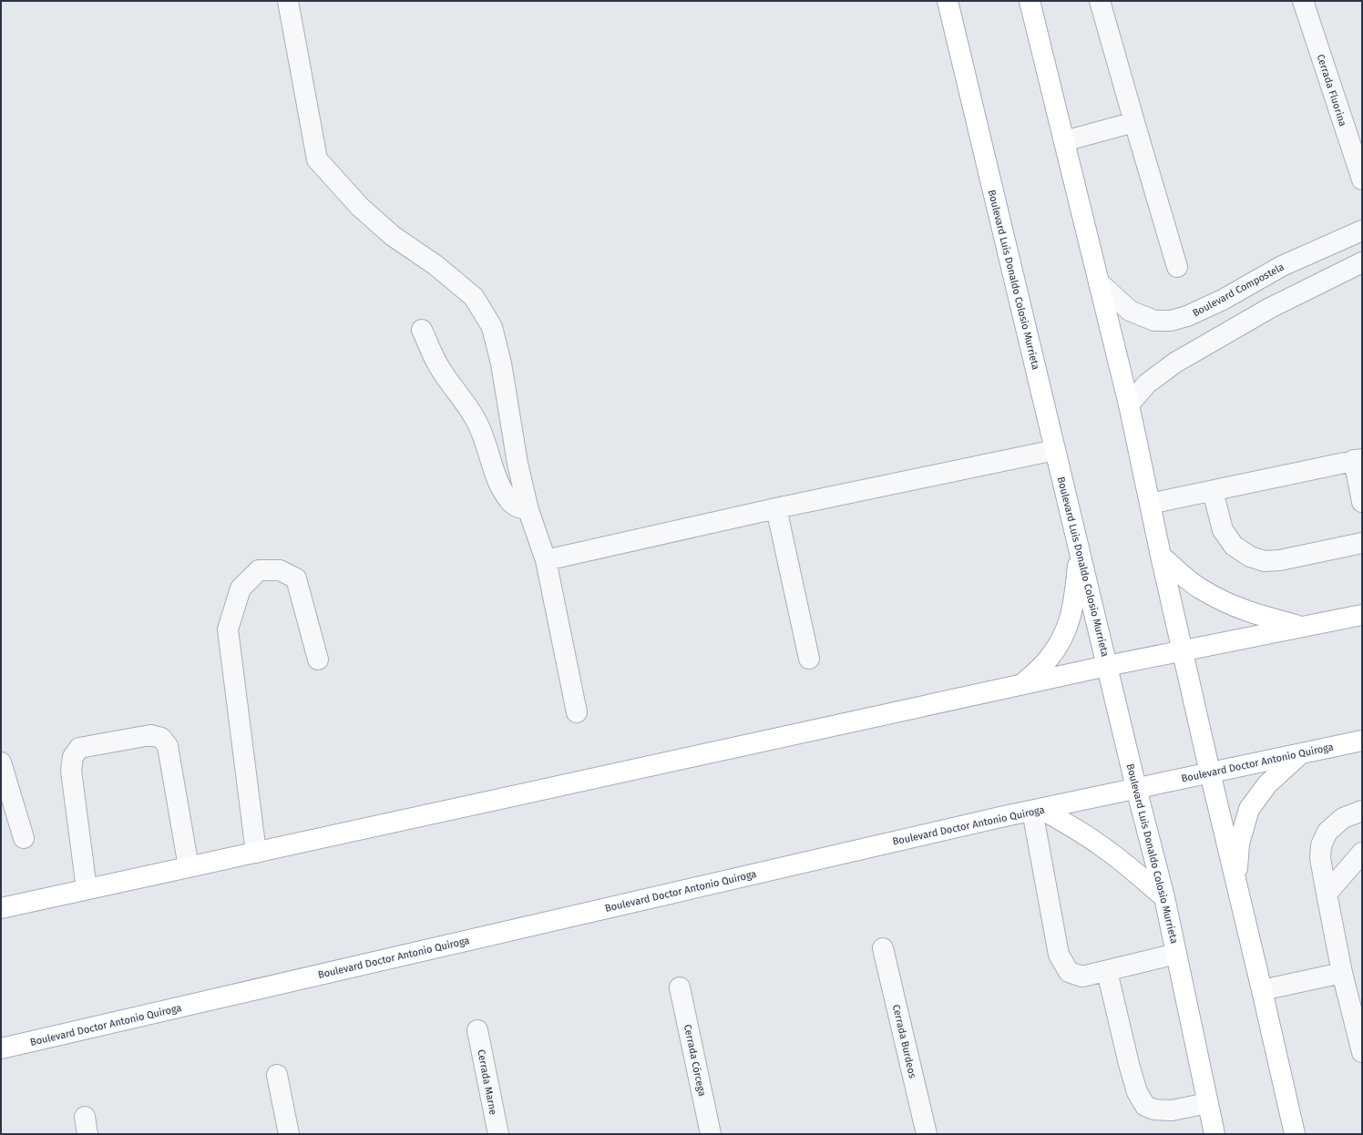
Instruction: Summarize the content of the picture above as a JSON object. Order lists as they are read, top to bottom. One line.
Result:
{"streets":{"main road":["Boulevard Luis Donaldo Colosio Murrieta","Boulevard Doctor Antonio Quiroga"],"street":["Cerrada Fluorina","Boulevard Compostela","Cerrada Burdeos","Cerrada Córcega","Cerrada Marne"]},"crossings":[["Boulevard Luis Donaldo Colosio Murrieta","Boulevard Doctor Antonio Quiroga"]]}
